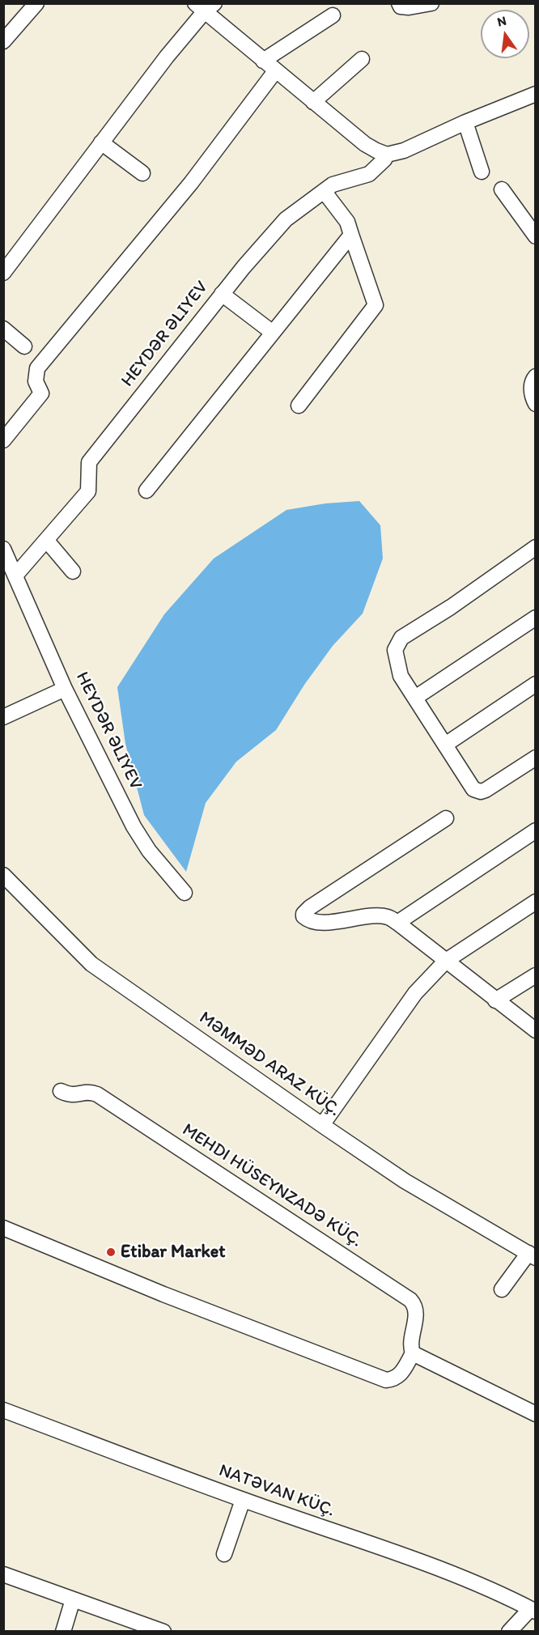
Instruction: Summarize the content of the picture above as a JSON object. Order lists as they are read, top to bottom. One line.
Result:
{"streets":{"street":["HEYDƏR ƏLIYEV","MƏMMƏD ARAZ KÜÇ.","MEHDI HÜSEYNZADƏ KÜÇ.","NATƏVAN KÜÇ."]},"places":["Etibar Market"],"north":"top"}
